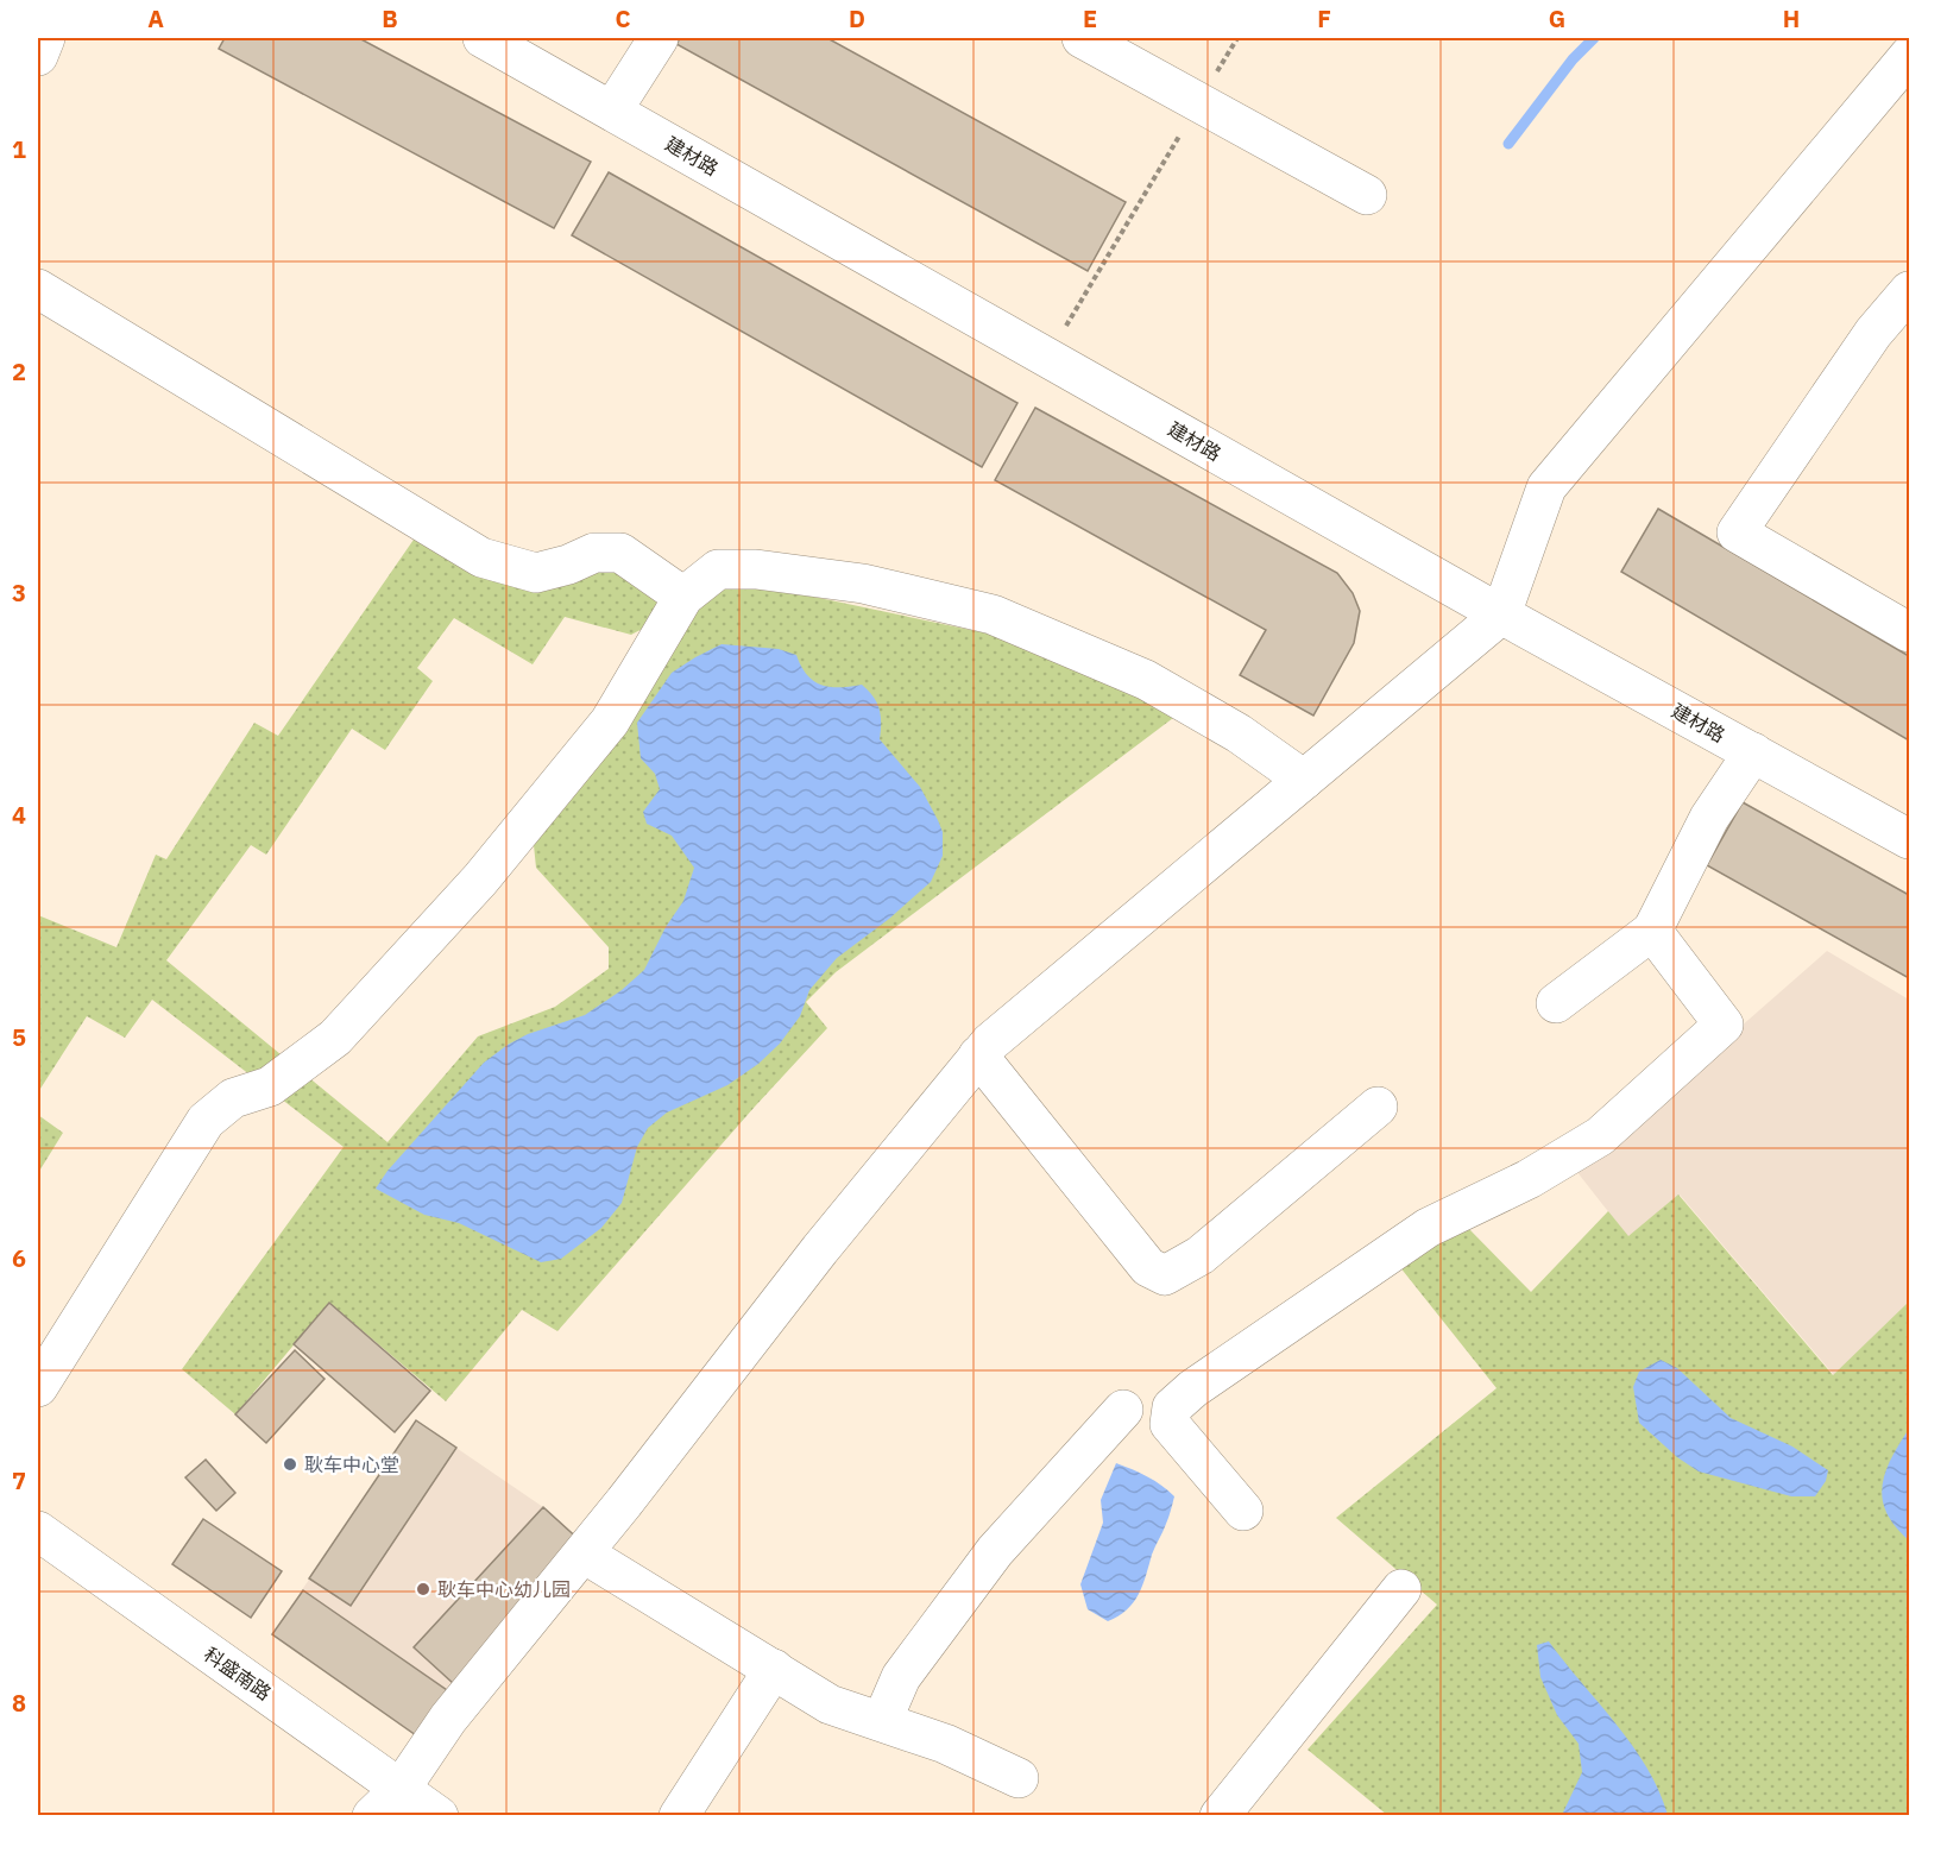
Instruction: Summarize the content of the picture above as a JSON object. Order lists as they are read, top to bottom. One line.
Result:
{"streets":{"street":["建材路","科盛南路"]},"places":["耿车中心堂","耿车中心幼儿园"],"grid":{"columns":["A","B","C","D","E","F","G","H"],"rows":["1","2","3","4","5","6","7","8"]}}
